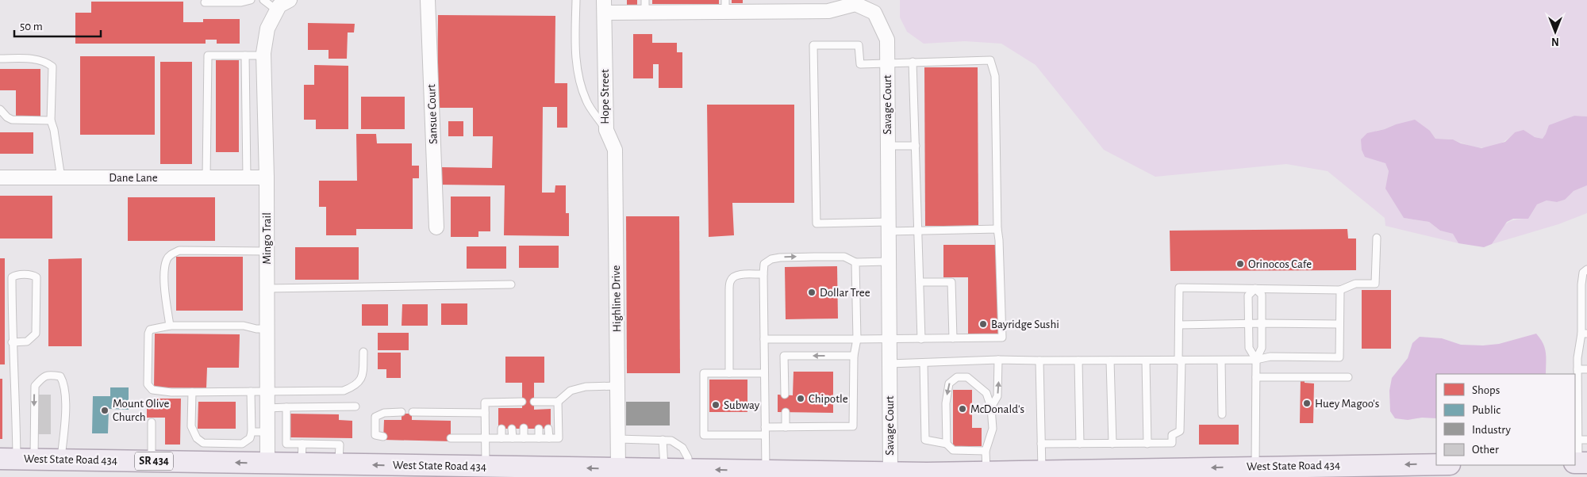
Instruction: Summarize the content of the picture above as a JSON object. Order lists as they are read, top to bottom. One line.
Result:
{"streets":{"main road":["West State Road 434","SR 434"],"street":["Hope Street","Savage Court","Sansue Court","Dane Lane","Mingo Trail","Highline Drive"]},"crossings":[["Hope Street","Savage Court"],["Hope Street","Highline Drive"],["Savage Court","West State Road 434"],["Dane Lane","Mingo Trail"],["Mingo Trail","West State Road 434"],["Highline Drive","West State Road 434"]],"one_way":["West State Road 434"],"places":["Orinocos Cafe","Dollar Tree","Bayridge Sushi","Chipotle","Huey Magoo's","Subway","McDonald's","Mount Olive Church"],"legend":["Shops","Public","Industry","Other"],"scale_bar":"50 m","north":"bottom"}
